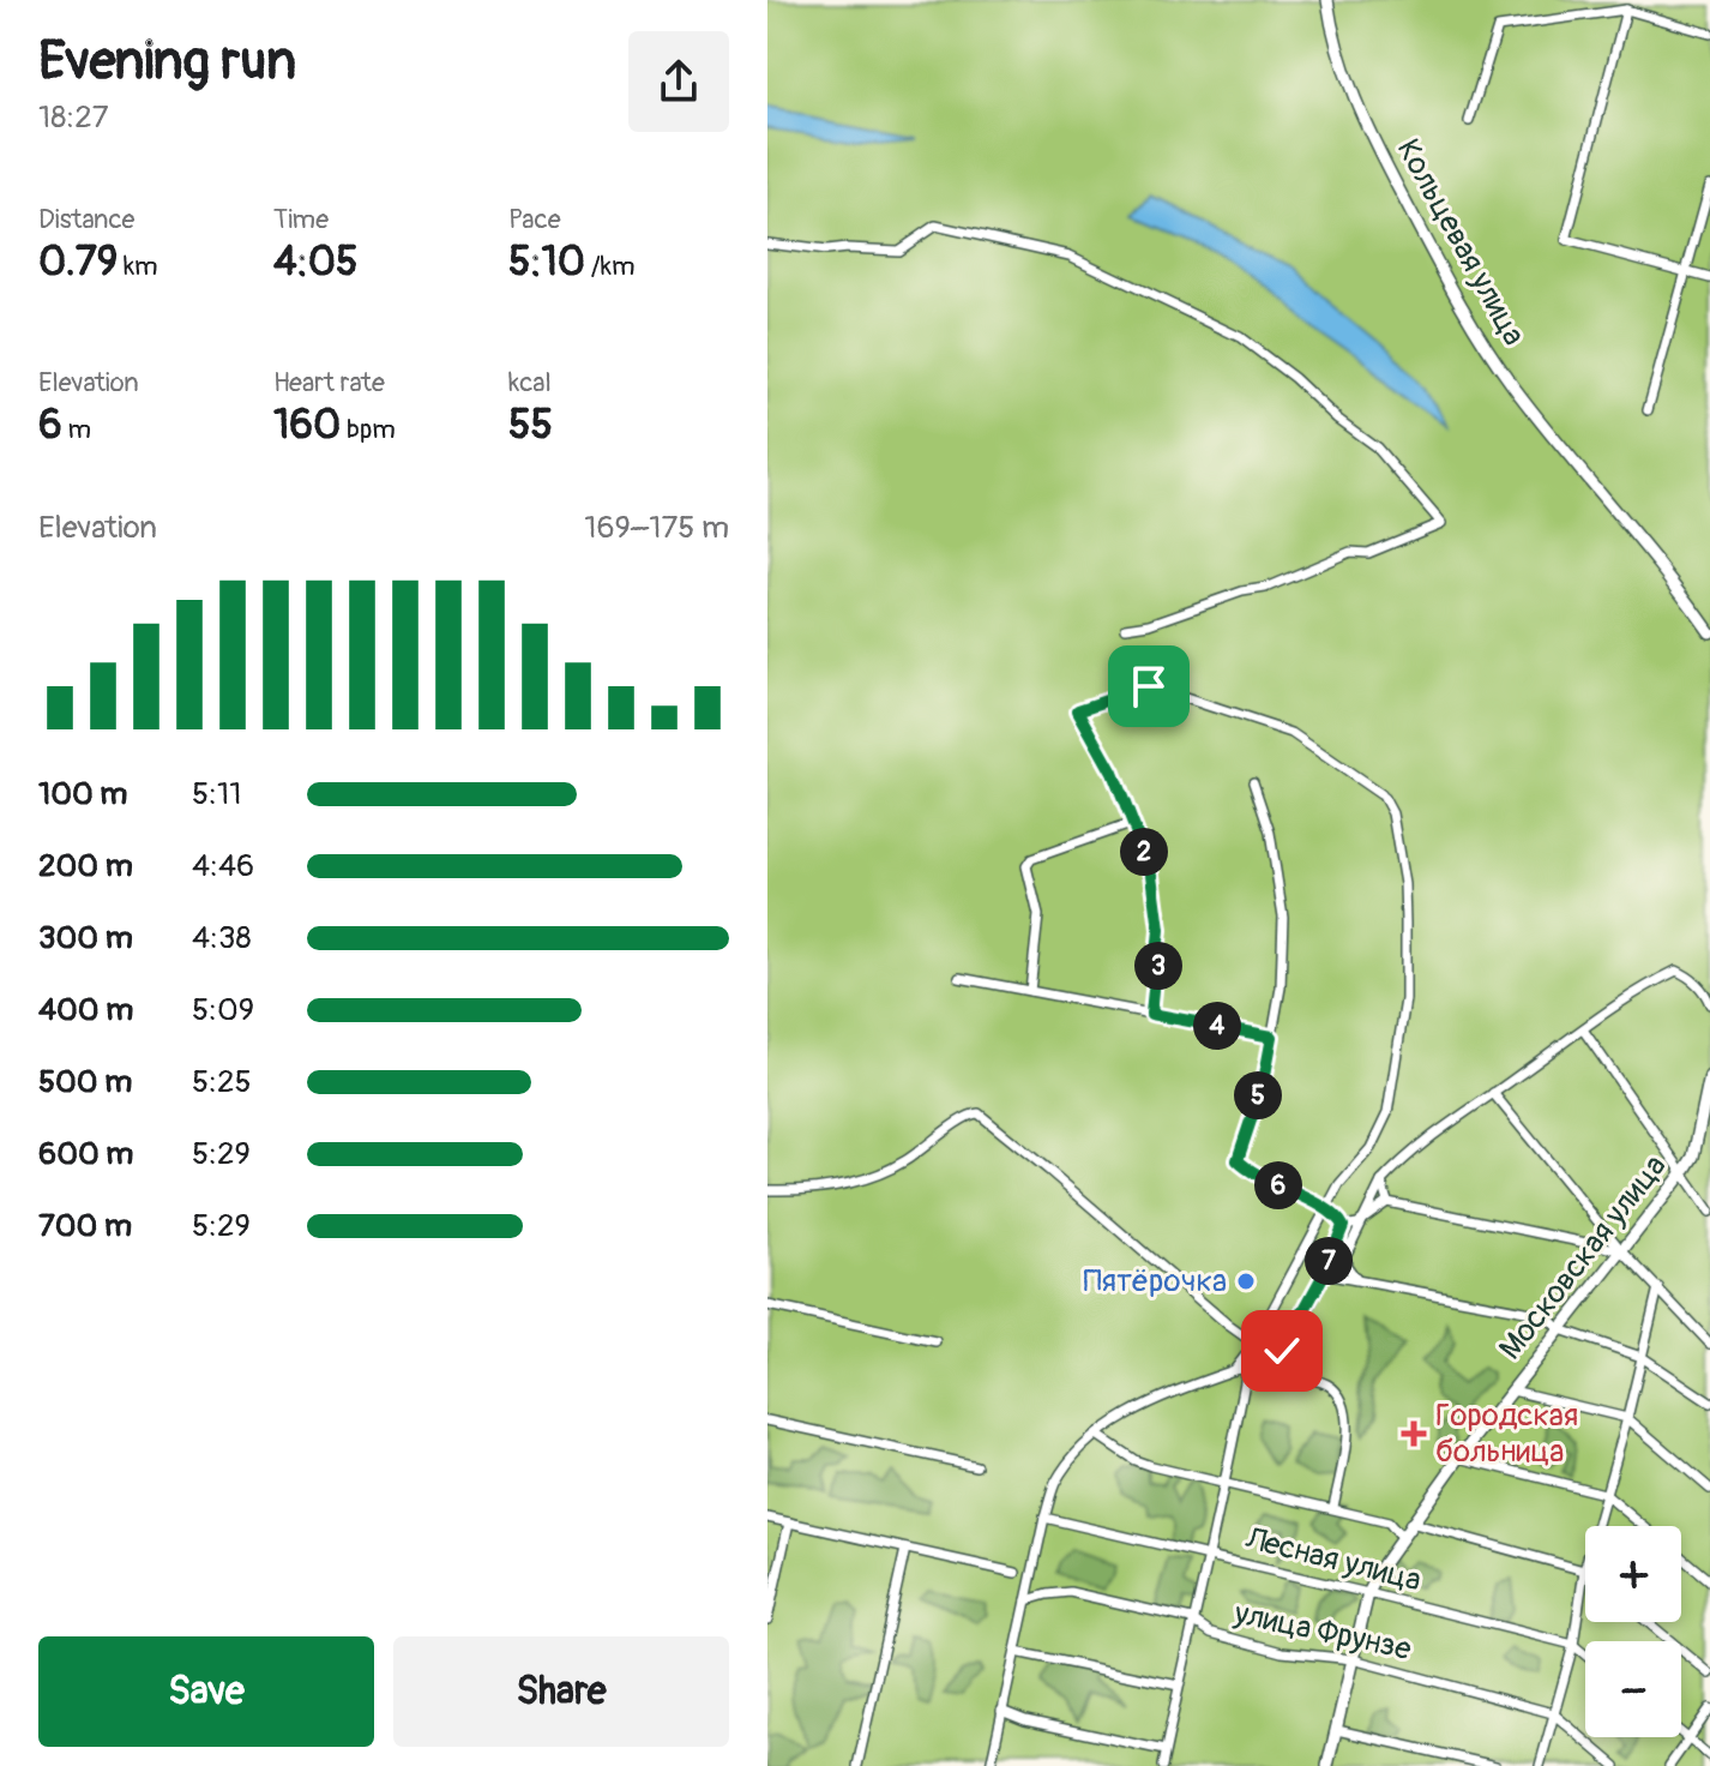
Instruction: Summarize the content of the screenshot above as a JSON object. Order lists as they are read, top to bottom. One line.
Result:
{"streets":{"street":["Кольцевая улица","Московская улица","Лесная улица","улица Фрунзе"]},"crossings":[["Московская улица","Лесная улица"],["Московская улица","улица Фрунзе"]],"places":{"other":["Пятёрочка"],"health":["Городская больница"]},"page":{"heading":["Evening run","18:27"],"stats":[["Distance","0.79 km"],["Time","4:05"],["Pace","5:10 /km"],["Elevation","6 m"],["Heart rate","160 bpm"],["kcal","55"]],"chart":["Elevation","169–175 m"],"list":[{"name":"100 m","note":"5:11"},{"name":"200 m","note":"4:46"},{"name":"300 m","note":"4:38"},{"name":"400 m","note":"5:09"},{"name":"500 m","note":"5:25"},{"name":"600 m","note":"5:29"},{"name":"700 m","note":"5:29"}],"pins":["2","3","4","5","6","7"],"map_buttons":["+","−"],"buttons":["Save","Share"]}}
